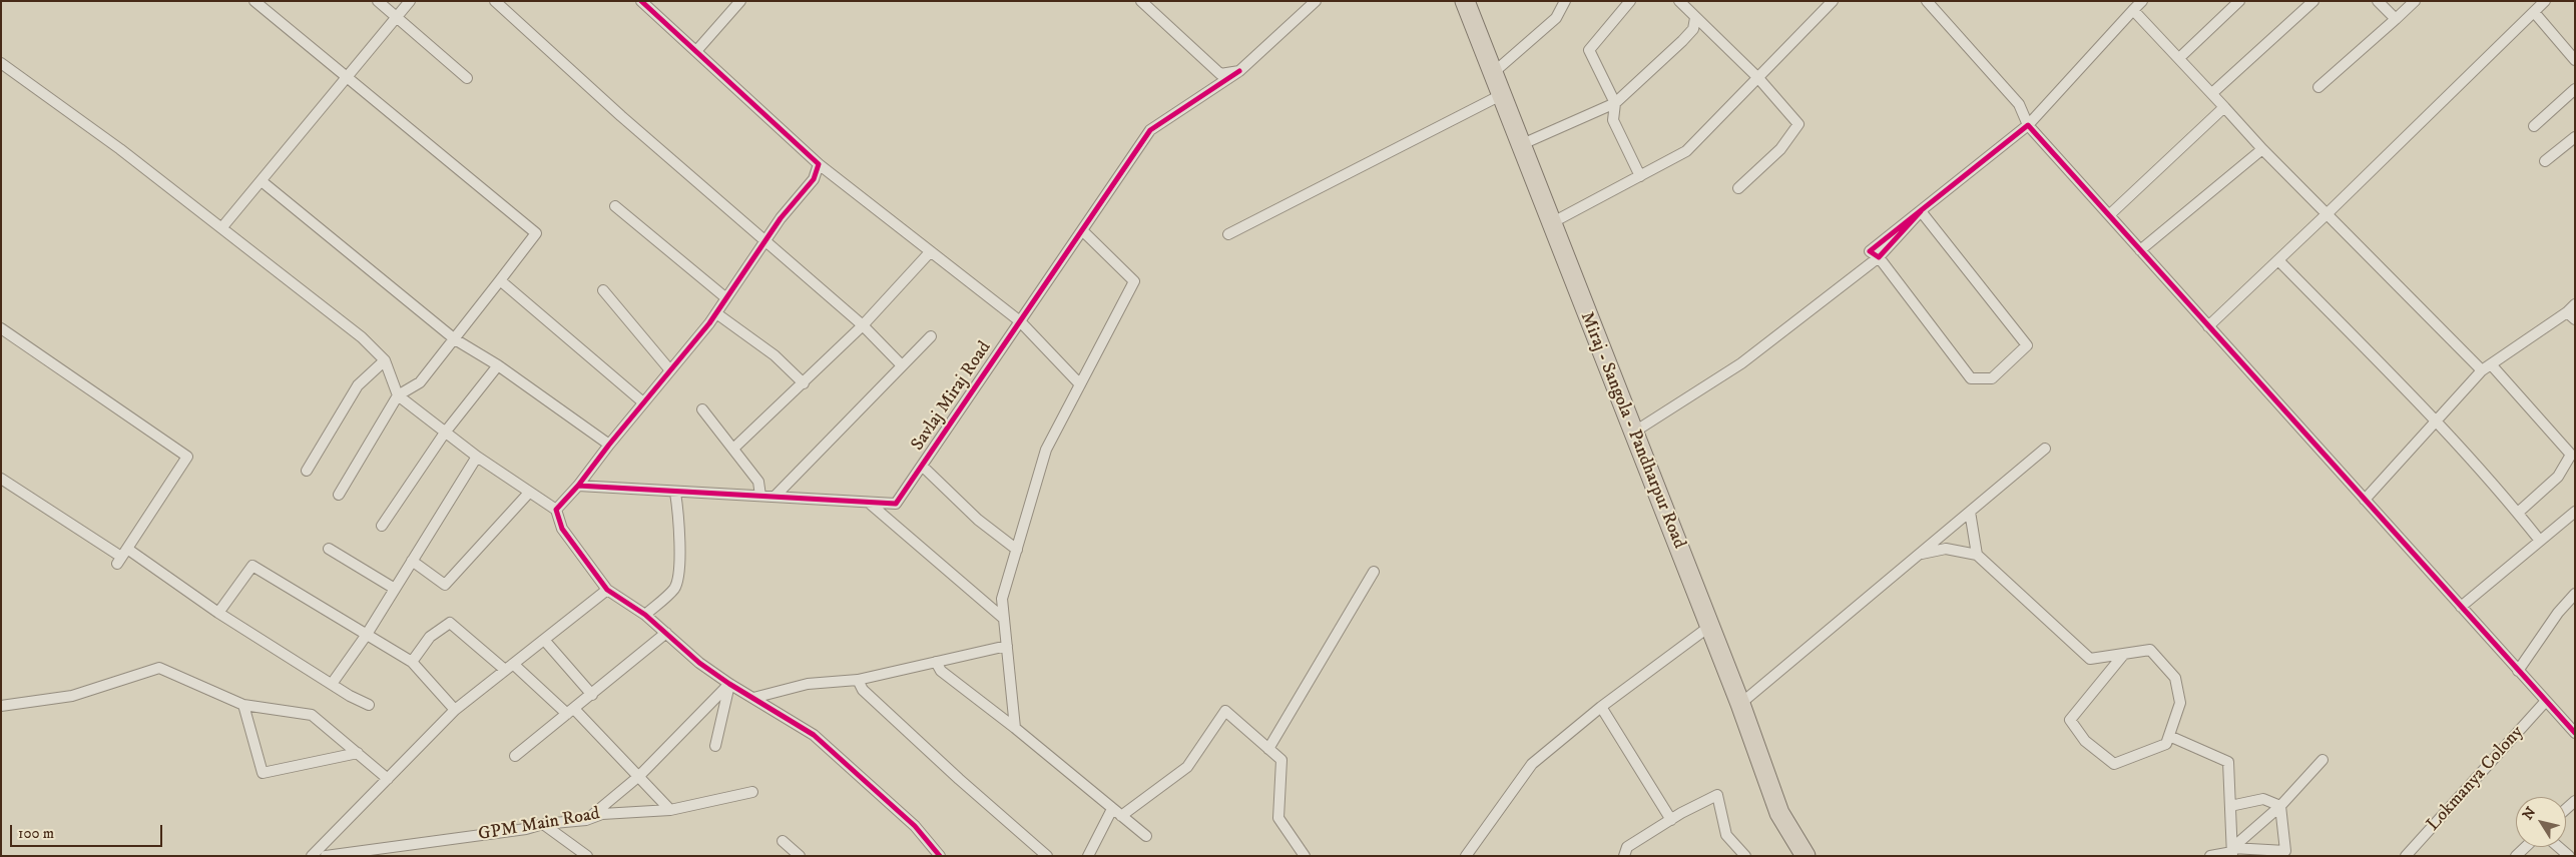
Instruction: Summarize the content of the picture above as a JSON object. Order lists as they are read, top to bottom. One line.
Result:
{"streets":{"highway":["Miraj - Sangola - Pandharpur Road"],"street":["Savlaj Miraj Road","Lokmanya Colony","GPM Main Road"]},"scale_bar":"100 m","north":"top left"}
